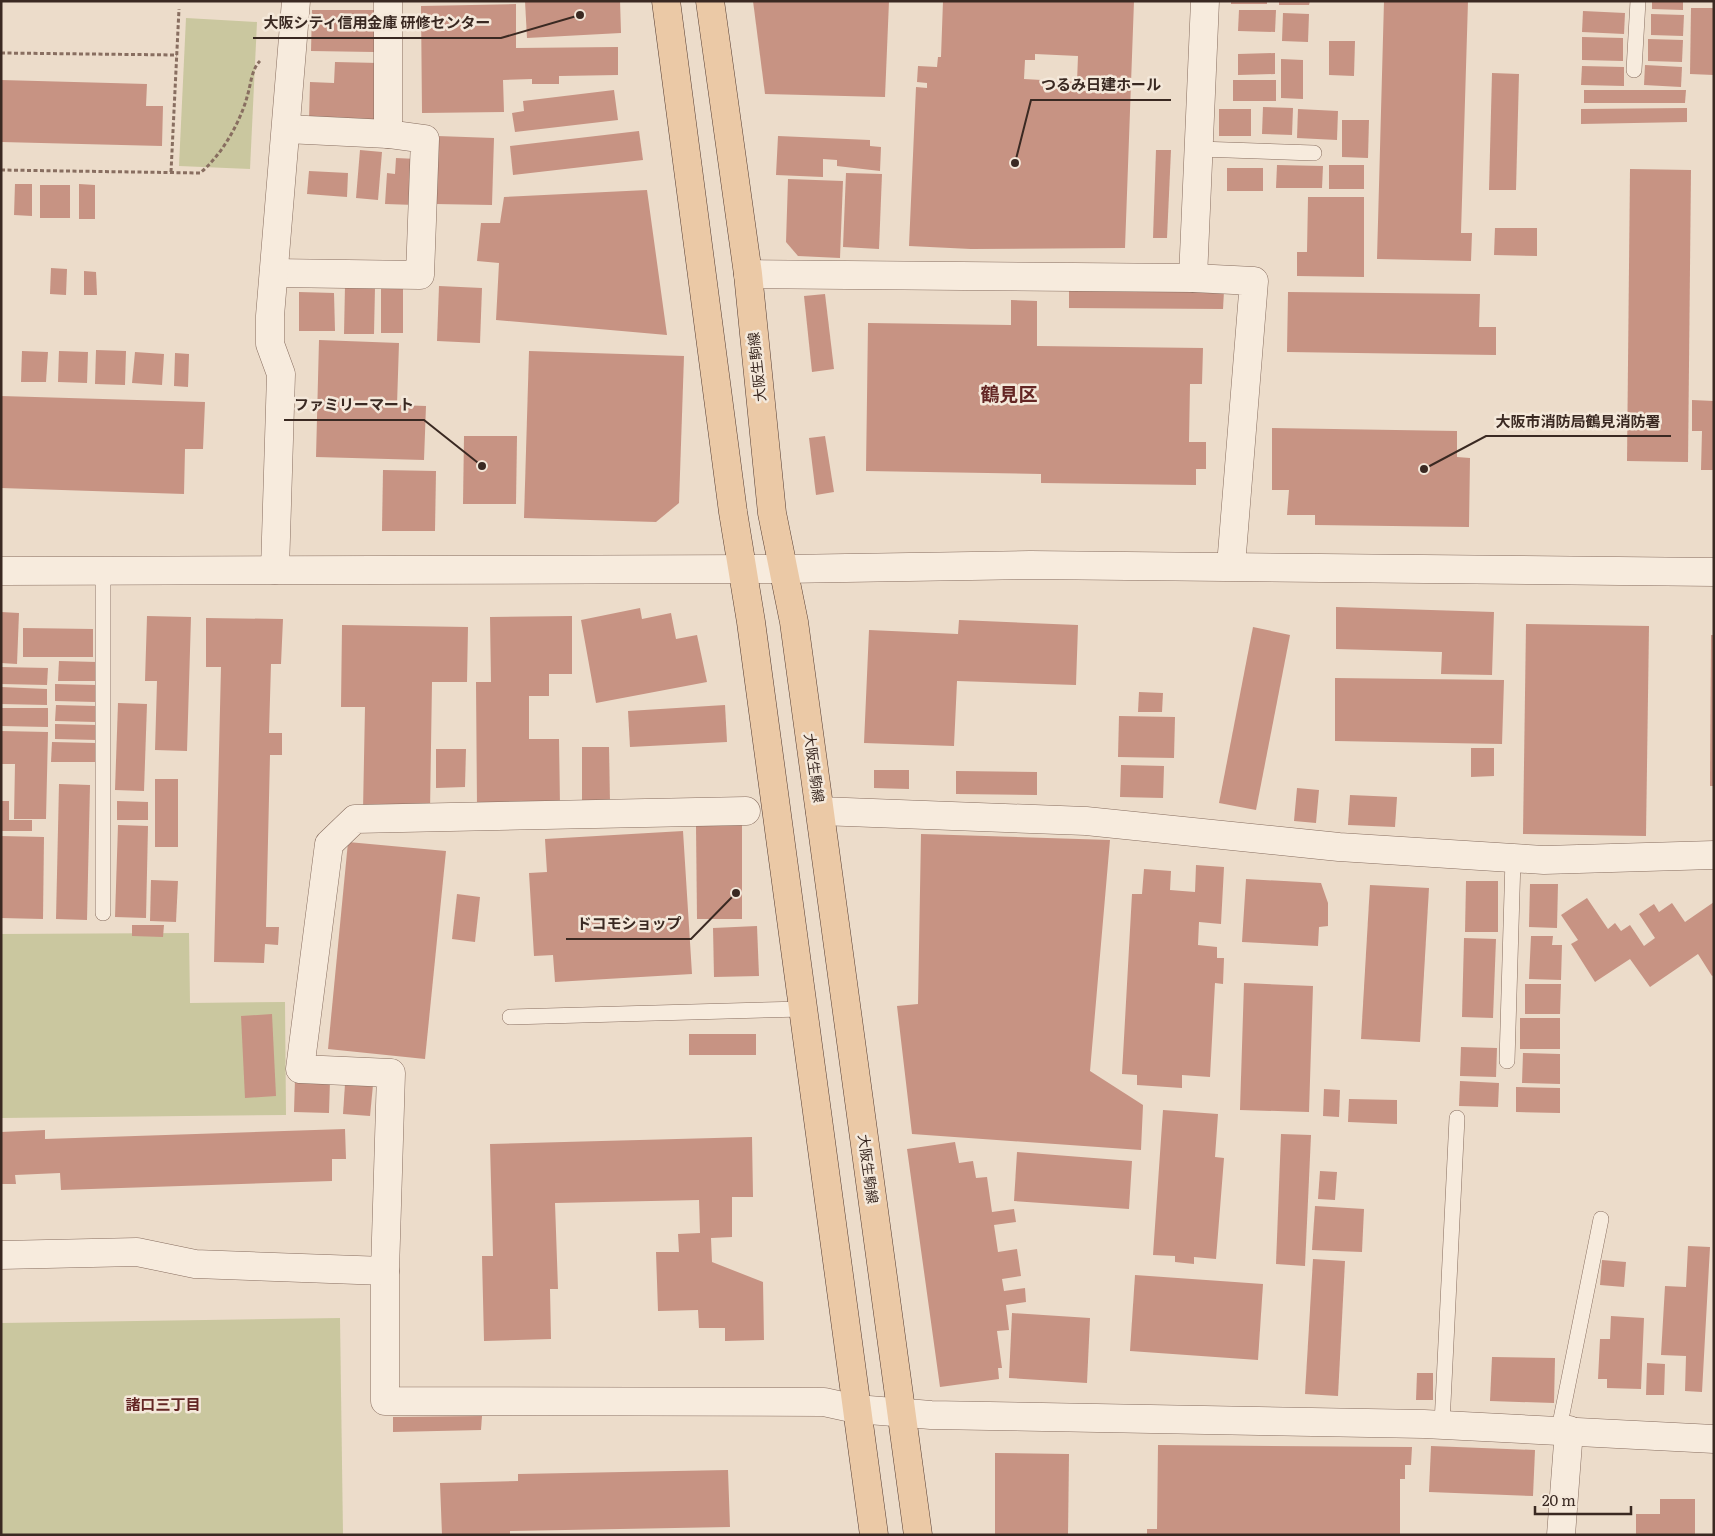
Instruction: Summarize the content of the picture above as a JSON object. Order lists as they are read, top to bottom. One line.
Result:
{"streets":{"main road":["大阪生駒線"]},"districts":["鶴見区","諸口三丁目"],"places":["大阪シティ信用金庫 研修センター","つるみ日建ホール","ファミリーマート","大阪市消防局鶴見消防署","ドコモショップ"],"scale_bar":"20 m"}
